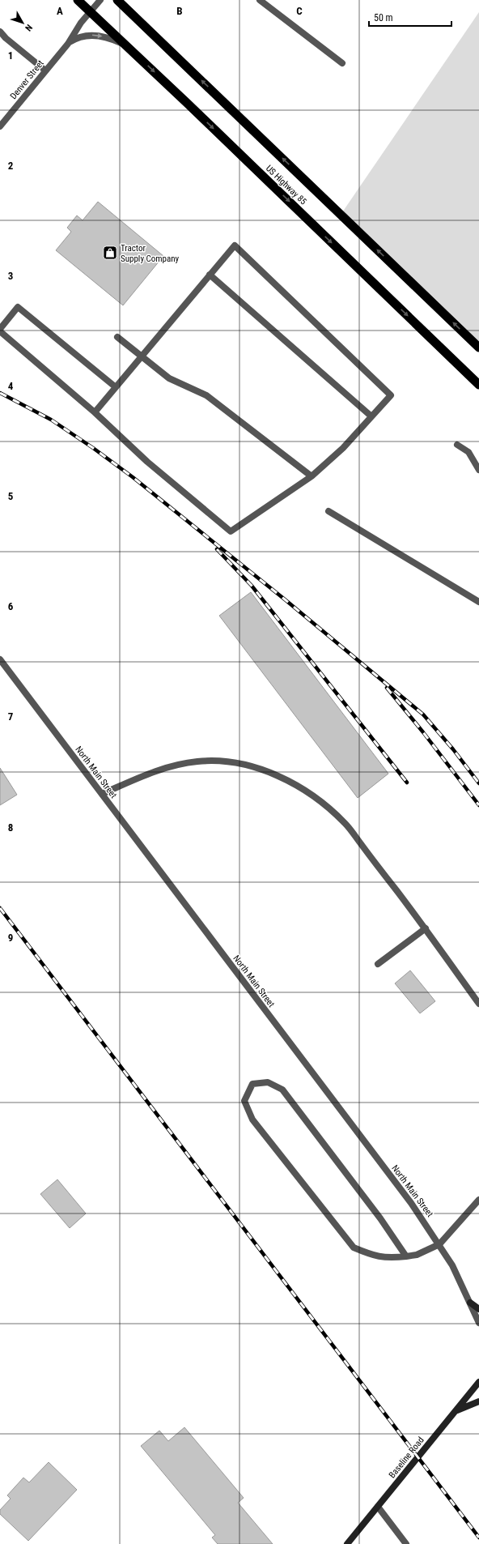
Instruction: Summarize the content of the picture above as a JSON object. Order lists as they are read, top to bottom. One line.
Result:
{"streets":{"highway":["US Highway 85"],"main road":["Baseline Road"],"street":["Denver Street","North Main Street"]},"crossings":[["Denver Street","US Highway 85"]],"places":{"shop":["Tractor Supply Company"]},"scale_bar":"50 m","north":"bottom right","grid":{"columns":["A","B","C"],"rows":["1","2","3","4","5","6","7","8","9"]}}
